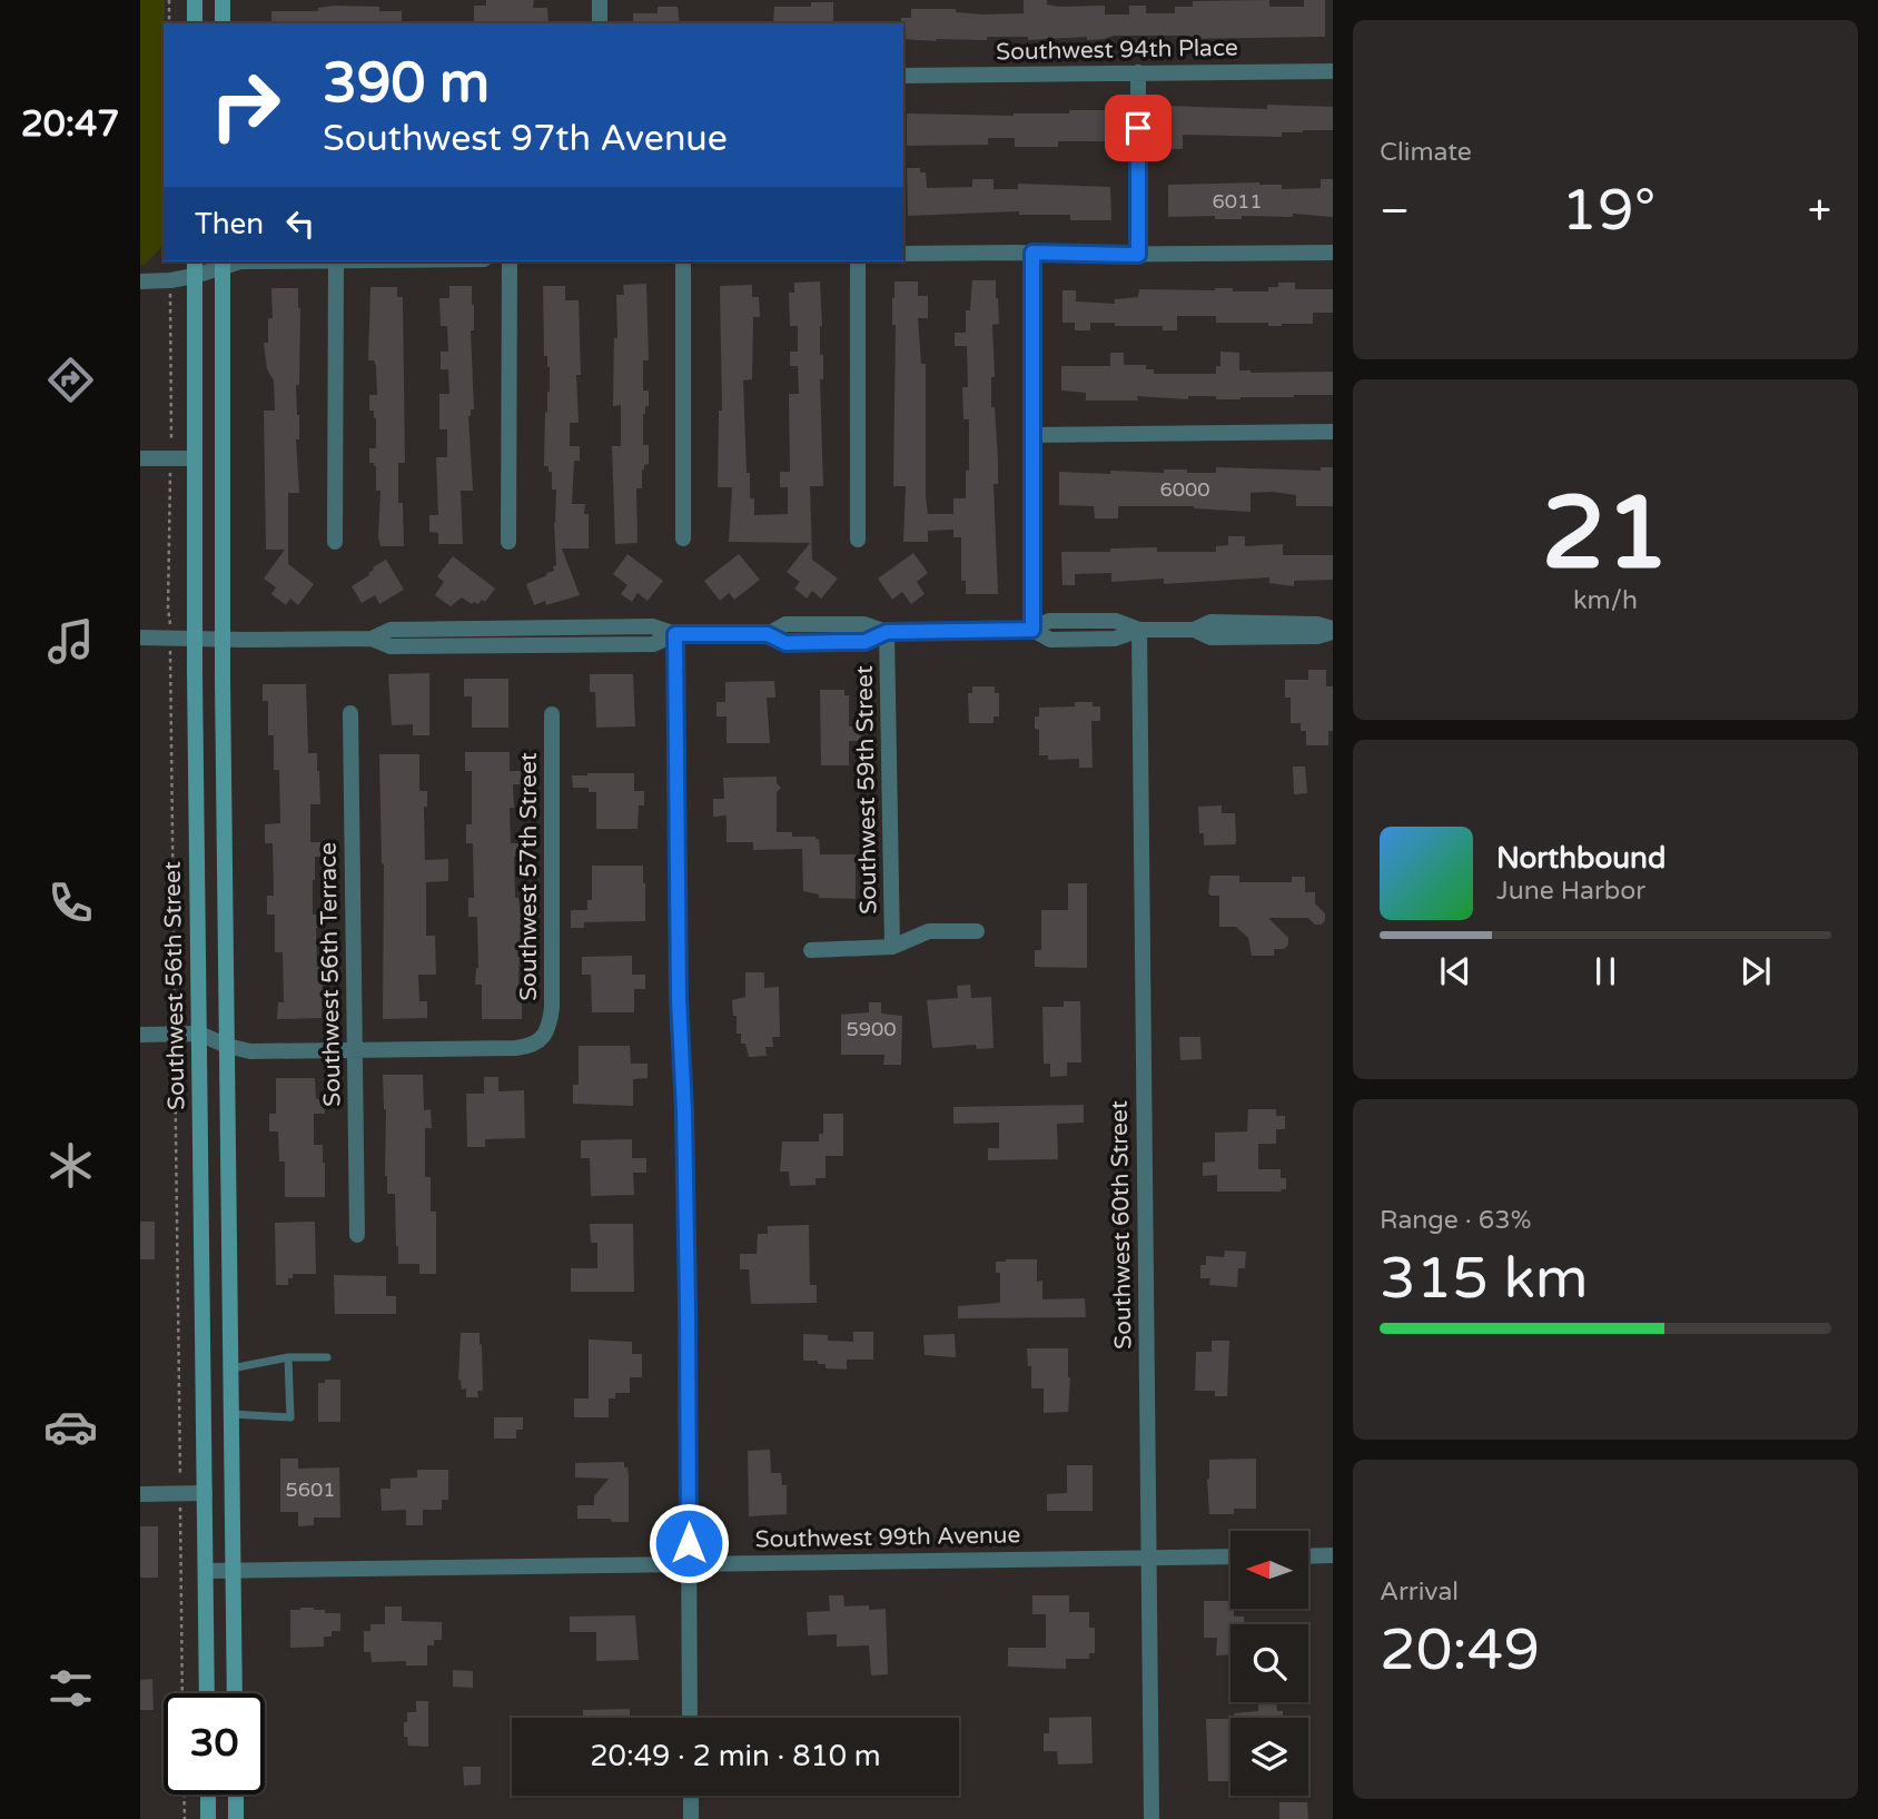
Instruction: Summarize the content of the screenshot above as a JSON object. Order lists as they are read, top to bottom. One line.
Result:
{"streets":{"main road":["Southwest 56th Street"],"street":["Southwest 94th Place","Southwest 59th Street","Southwest 57th Street","Southwest 56th Terrace","Southwest 60th Street","Southwest 99th Avenue"]},"crossings":[["Southwest 57th Street","Southwest 56th Terrace"],["Southwest 56th Street","Southwest 99th Avenue"],["Southwest 60th Street","Southwest 99th Avenue"]],"house_numbers":["6011","6000","5900","5601"],"north":"left","page":{"tabs":"20:47","tile":["Climate",["21","km/h"],["Range · 63%","315 km"],["Arrival","20:49"]],"turn":["390 m","Southwest 97th Avenue"],"heat":["−","19°","+"],"then":"Then","song":["Northbound","June Harbor"],"limit":"30","trip":"20:49 · 2 min · 810 m"}}
